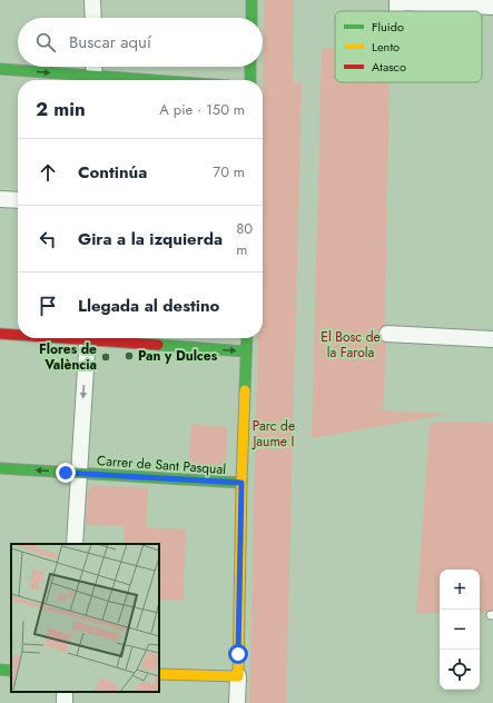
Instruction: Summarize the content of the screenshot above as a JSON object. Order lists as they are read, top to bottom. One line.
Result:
{"streets":{"street":["Carrer de Sant Pasqual"]},"parks":["El Bosc de la Farola","Parc de Jaume I"],"places":["Pan y Dulces","Flores de València"],"legend":["Fluido","Lento","Atasco"],"page":{"search":"Buscar aquí","heading":["2 min","A pie · 150 m"],"list":[["Continúa","70 m"],["Gira a la izquierda","80 m"],"Llegada al destino"],"map_buttons":["+","−"]}}
